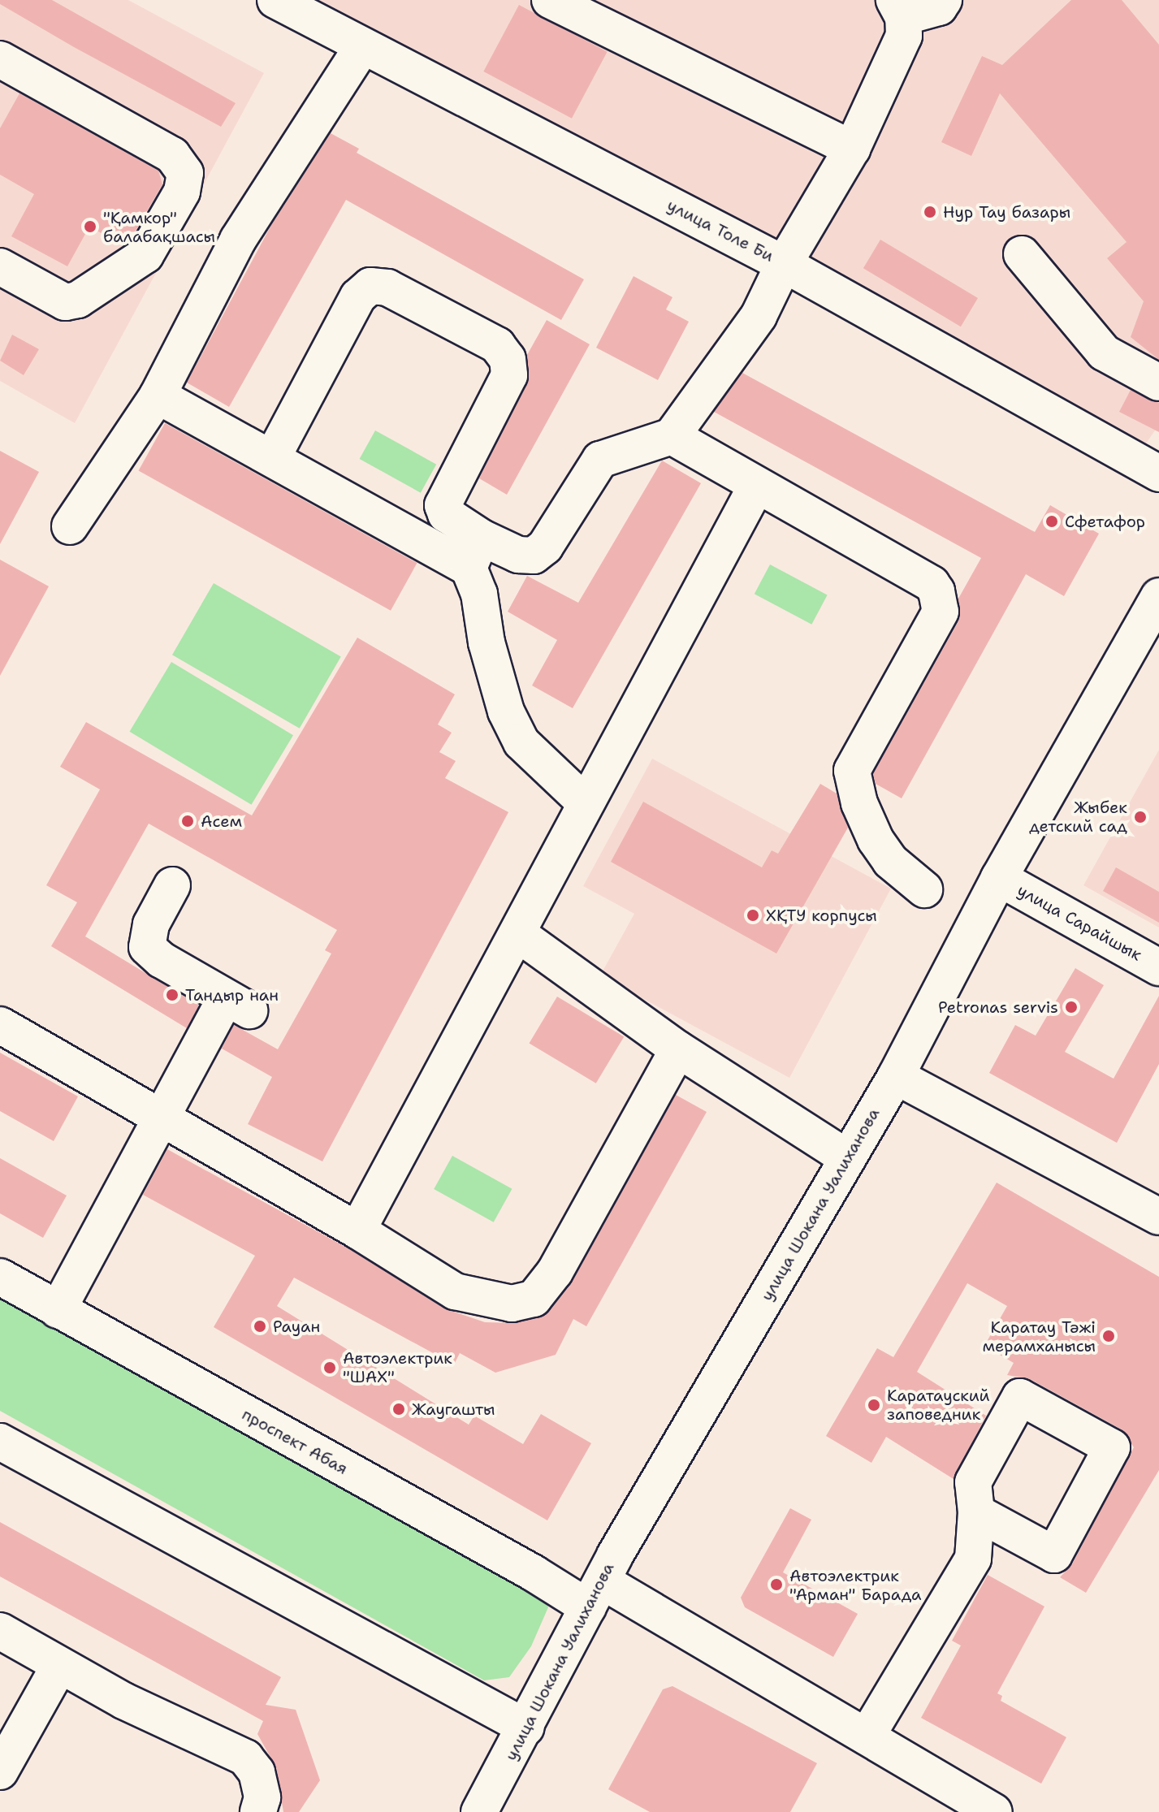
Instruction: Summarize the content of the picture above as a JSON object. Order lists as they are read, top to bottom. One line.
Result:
{"streets":{"street":["улица Толе Би","улица Сарайшык","улица Шокана Уалиханова","проспект Абая"]},"crossings":[["улица Сарайшык","улица Шокана Уалиханова"],["улица Шокана Уалиханова","проспект Абая"]],"places":["Нур Тау базары","\"Қамкор\" балабақшасы","Сфетафор","Жыбек детский сад","Асем","ХҚТУ корпусы","Тандыр нан","Petronas servis","Рауан","Каратау Тәжі мерамханысы","Автоэлектрик \"ШАХ\"","Каратауский заповедник","Жаугашты","Автоэлектрик \"Арман\" Барада"]}
